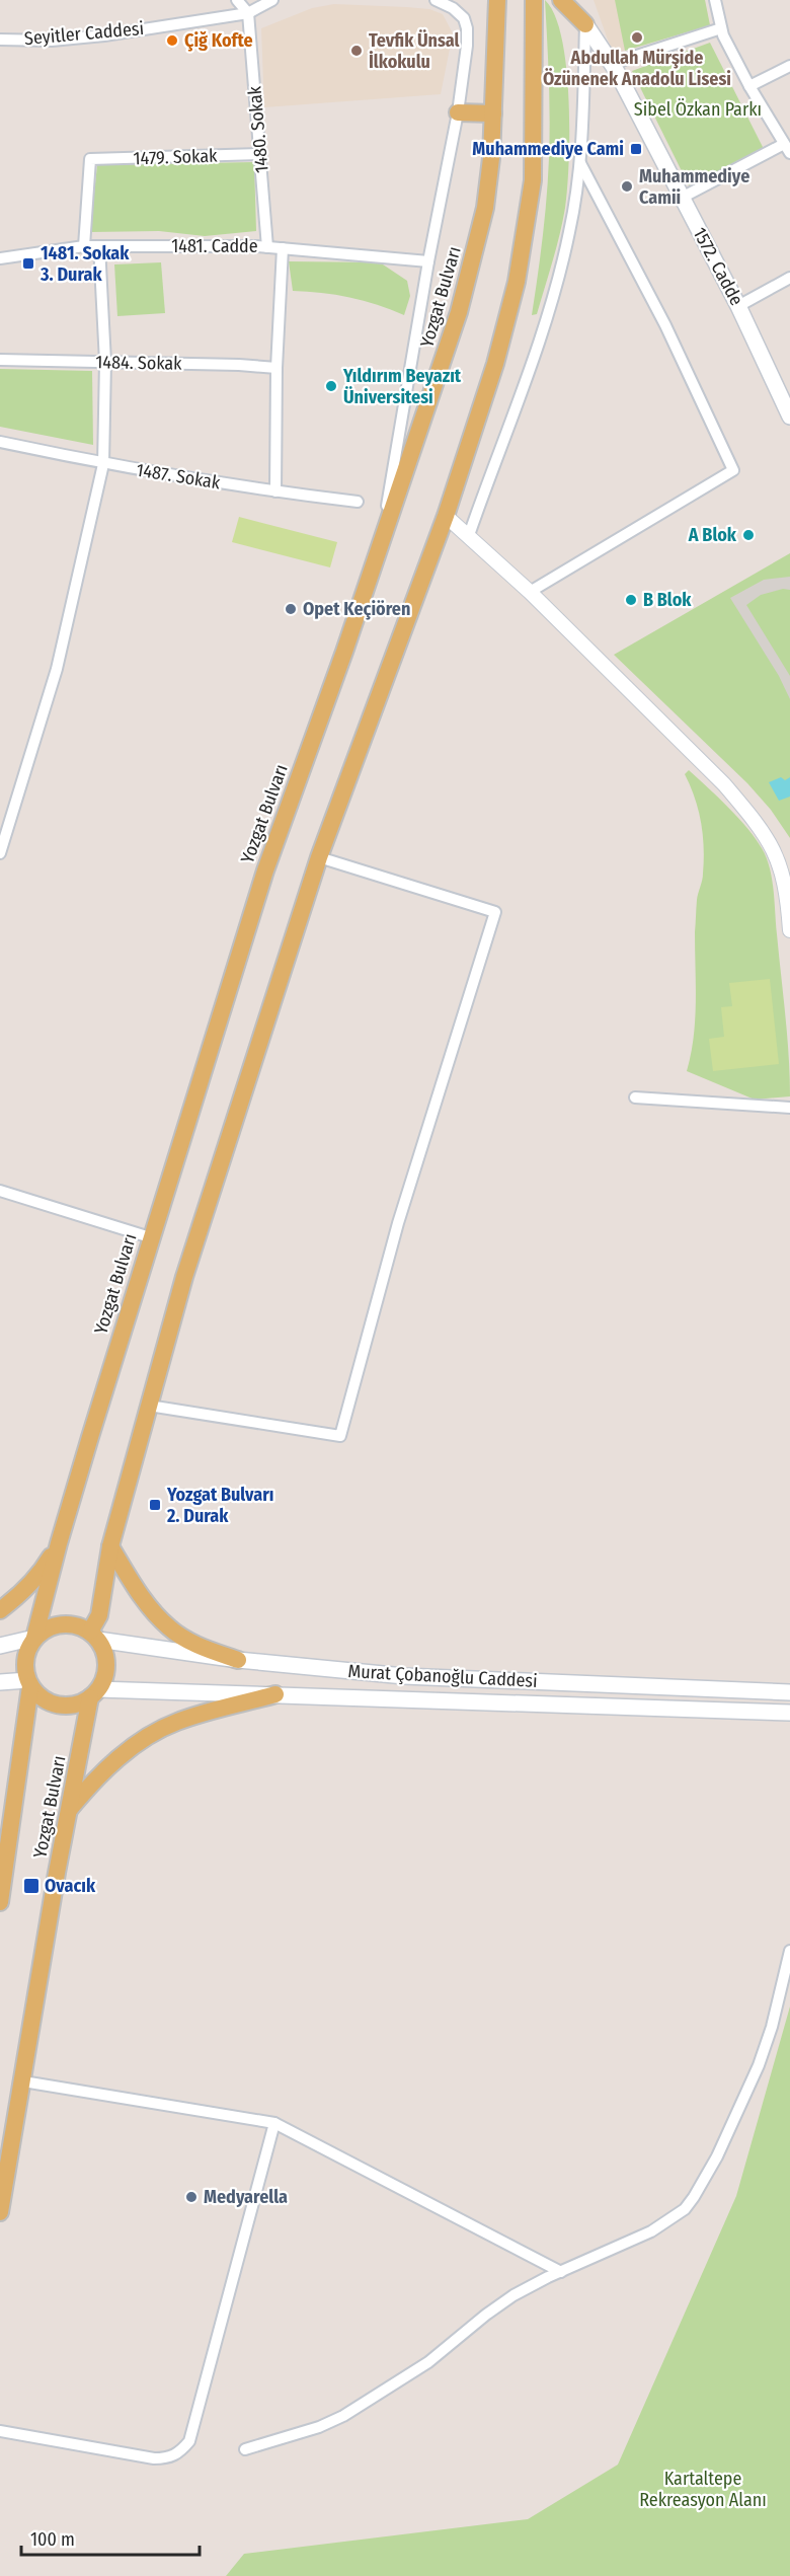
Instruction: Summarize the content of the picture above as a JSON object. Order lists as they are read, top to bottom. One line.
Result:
{"streets":{"main road":["1572. Cadde","Yozgat Bulvarı","Murat Çobanoğlu Caddesi"],"street":["Seyitler Caddesi","1480. Sokak","1479. Sokak","1481. Cadde","1484. Sokak","1487. Sokak"]},"crossings":[["Seyitler Caddesi","1480. Sokak"],["1480. Sokak","1479. Sokak"],["1480. Sokak","1481. Cadde"],["1479. Sokak","1481. Cadde"],["Yozgat Bulvarı","Murat Çobanoğlu Caddesi"]],"parks":["Sibel Özkan Parkı","Kartaltepe Rekreasyon Alanı"],"places":{"other":["Abdullah Mürşide Özünenek Anadolu Lisesi","Çiğ Kofte","Tevfik Ünsal İlkokulu","Muhammediye Camii","Yıldırım Beyazıt Üniversitesi","A Blok","B Blok","Opet Keçiören","Medyarella"],"transit":["Muhammediye Cami","1481. Sokak 3. Durak","Yozgat Bulvarı 2. Durak","Ovacık"]},"scale_bar":"100 m"}
